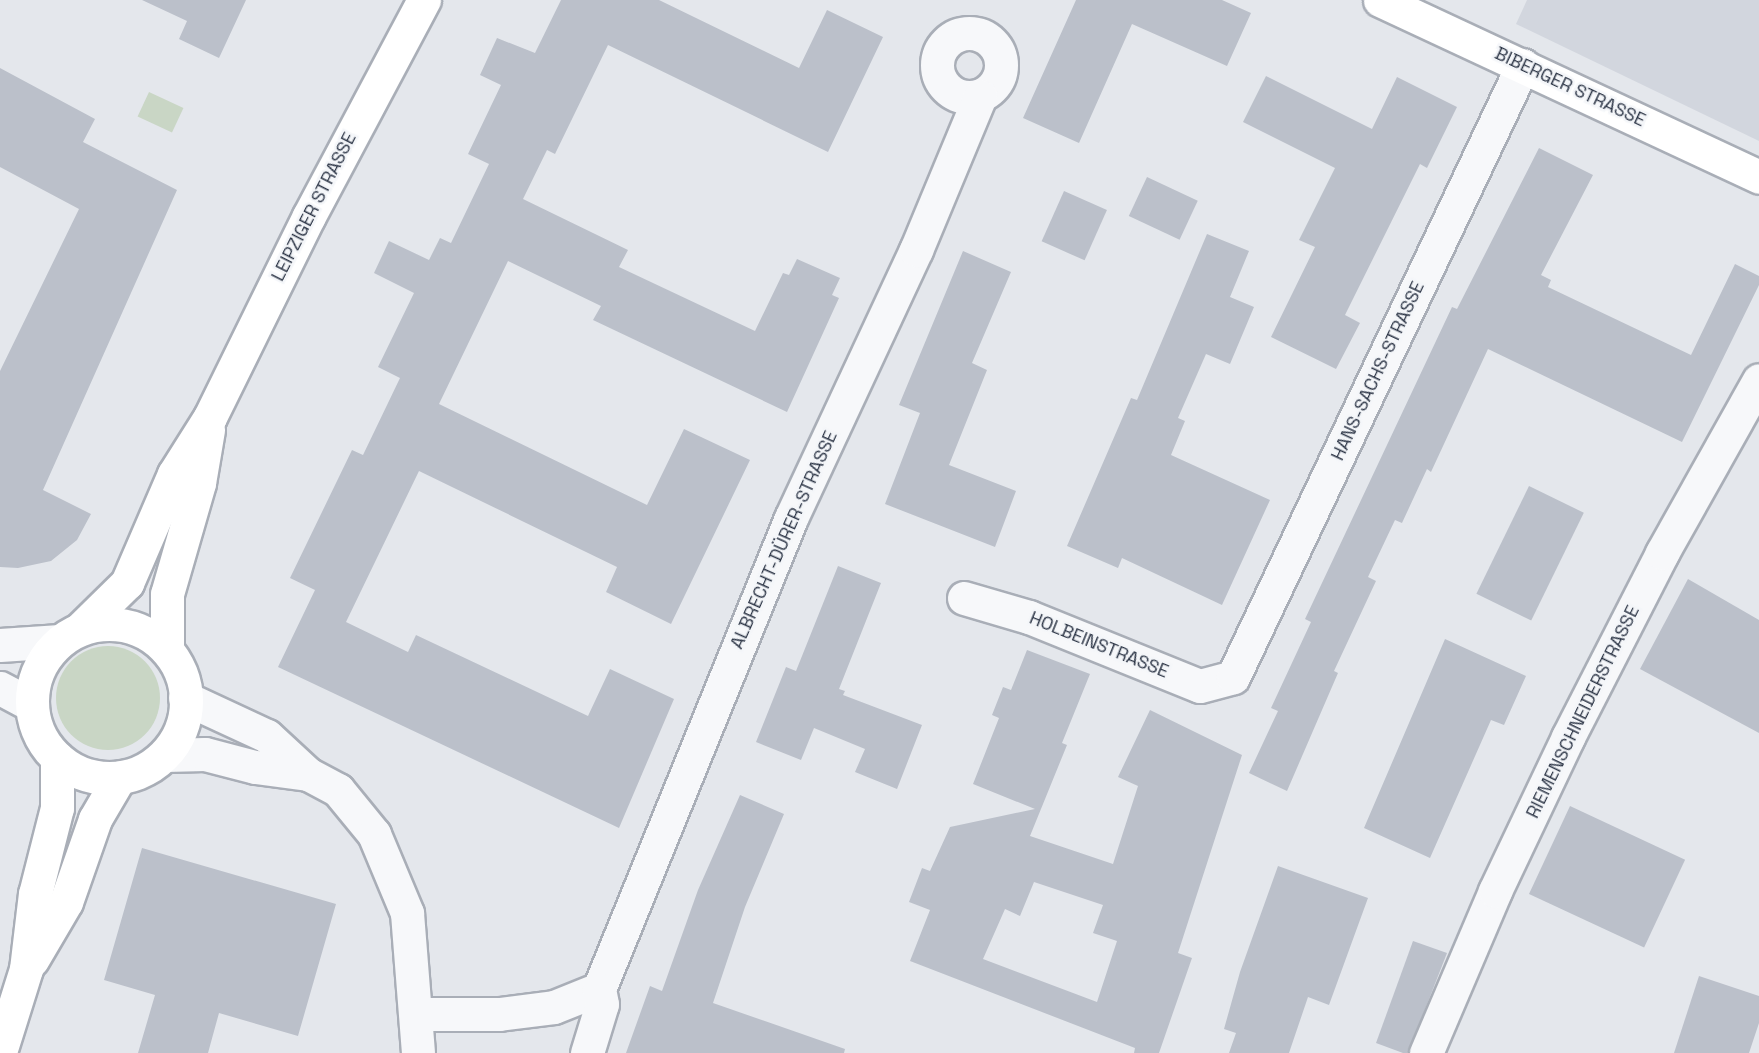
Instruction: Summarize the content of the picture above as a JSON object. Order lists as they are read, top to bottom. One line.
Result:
{"streets":{"main road":["BIBERGER STRASSE","LEIPZIGER STRASSE"],"street":["HANS-SACHS-STRASSE","ALBRECHT-DÜRER-STRASSE","HOLBEINSTRASSE","RIEMENSCHNEIDERSTRASSE"]},"crossings":[["BIBERGER STRASSE","HANS-SACHS-STRASSE"],["HANS-SACHS-STRASSE","HOLBEINSTRASSE"]]}
